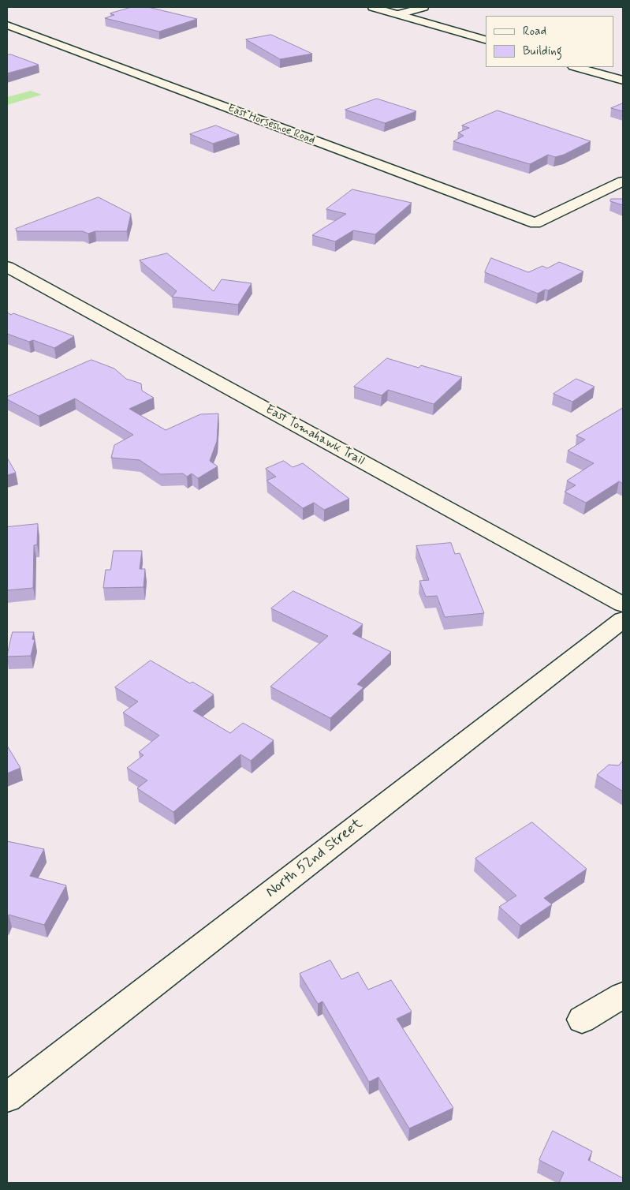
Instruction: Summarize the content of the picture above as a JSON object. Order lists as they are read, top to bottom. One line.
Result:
{"streets":{"street":["East Horseshoe Road","East Tomahawk Trail","North 52nd Street"]},"legend":["Road","Building"]}
